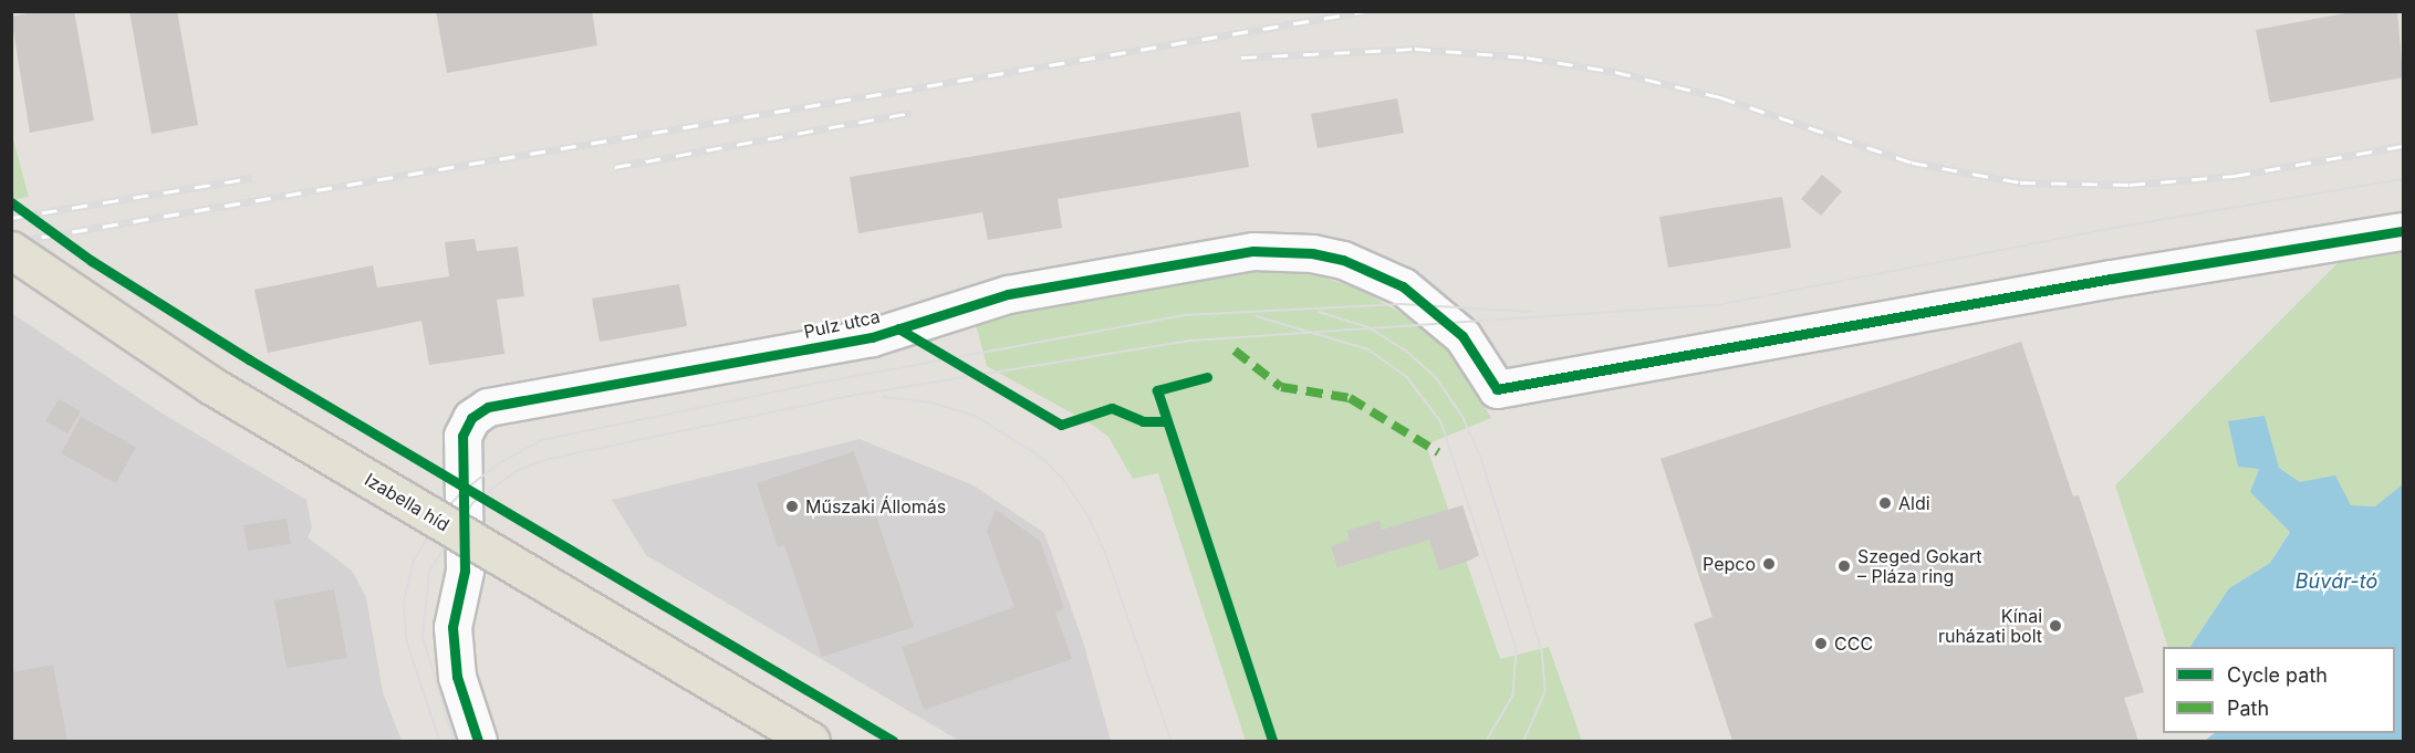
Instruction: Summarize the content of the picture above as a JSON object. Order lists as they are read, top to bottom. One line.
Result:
{"streets":{"main road":["Izabella híd"],"street":["Pulz utca"]},"water":["Búvár-tó"],"places":["Aldi","Műszaki Állomás","Pepco","Szeged Gokart – Pláza ring","Kínai ruházati bolt","CCC"],"legend":["Cycle path","Path"]}
